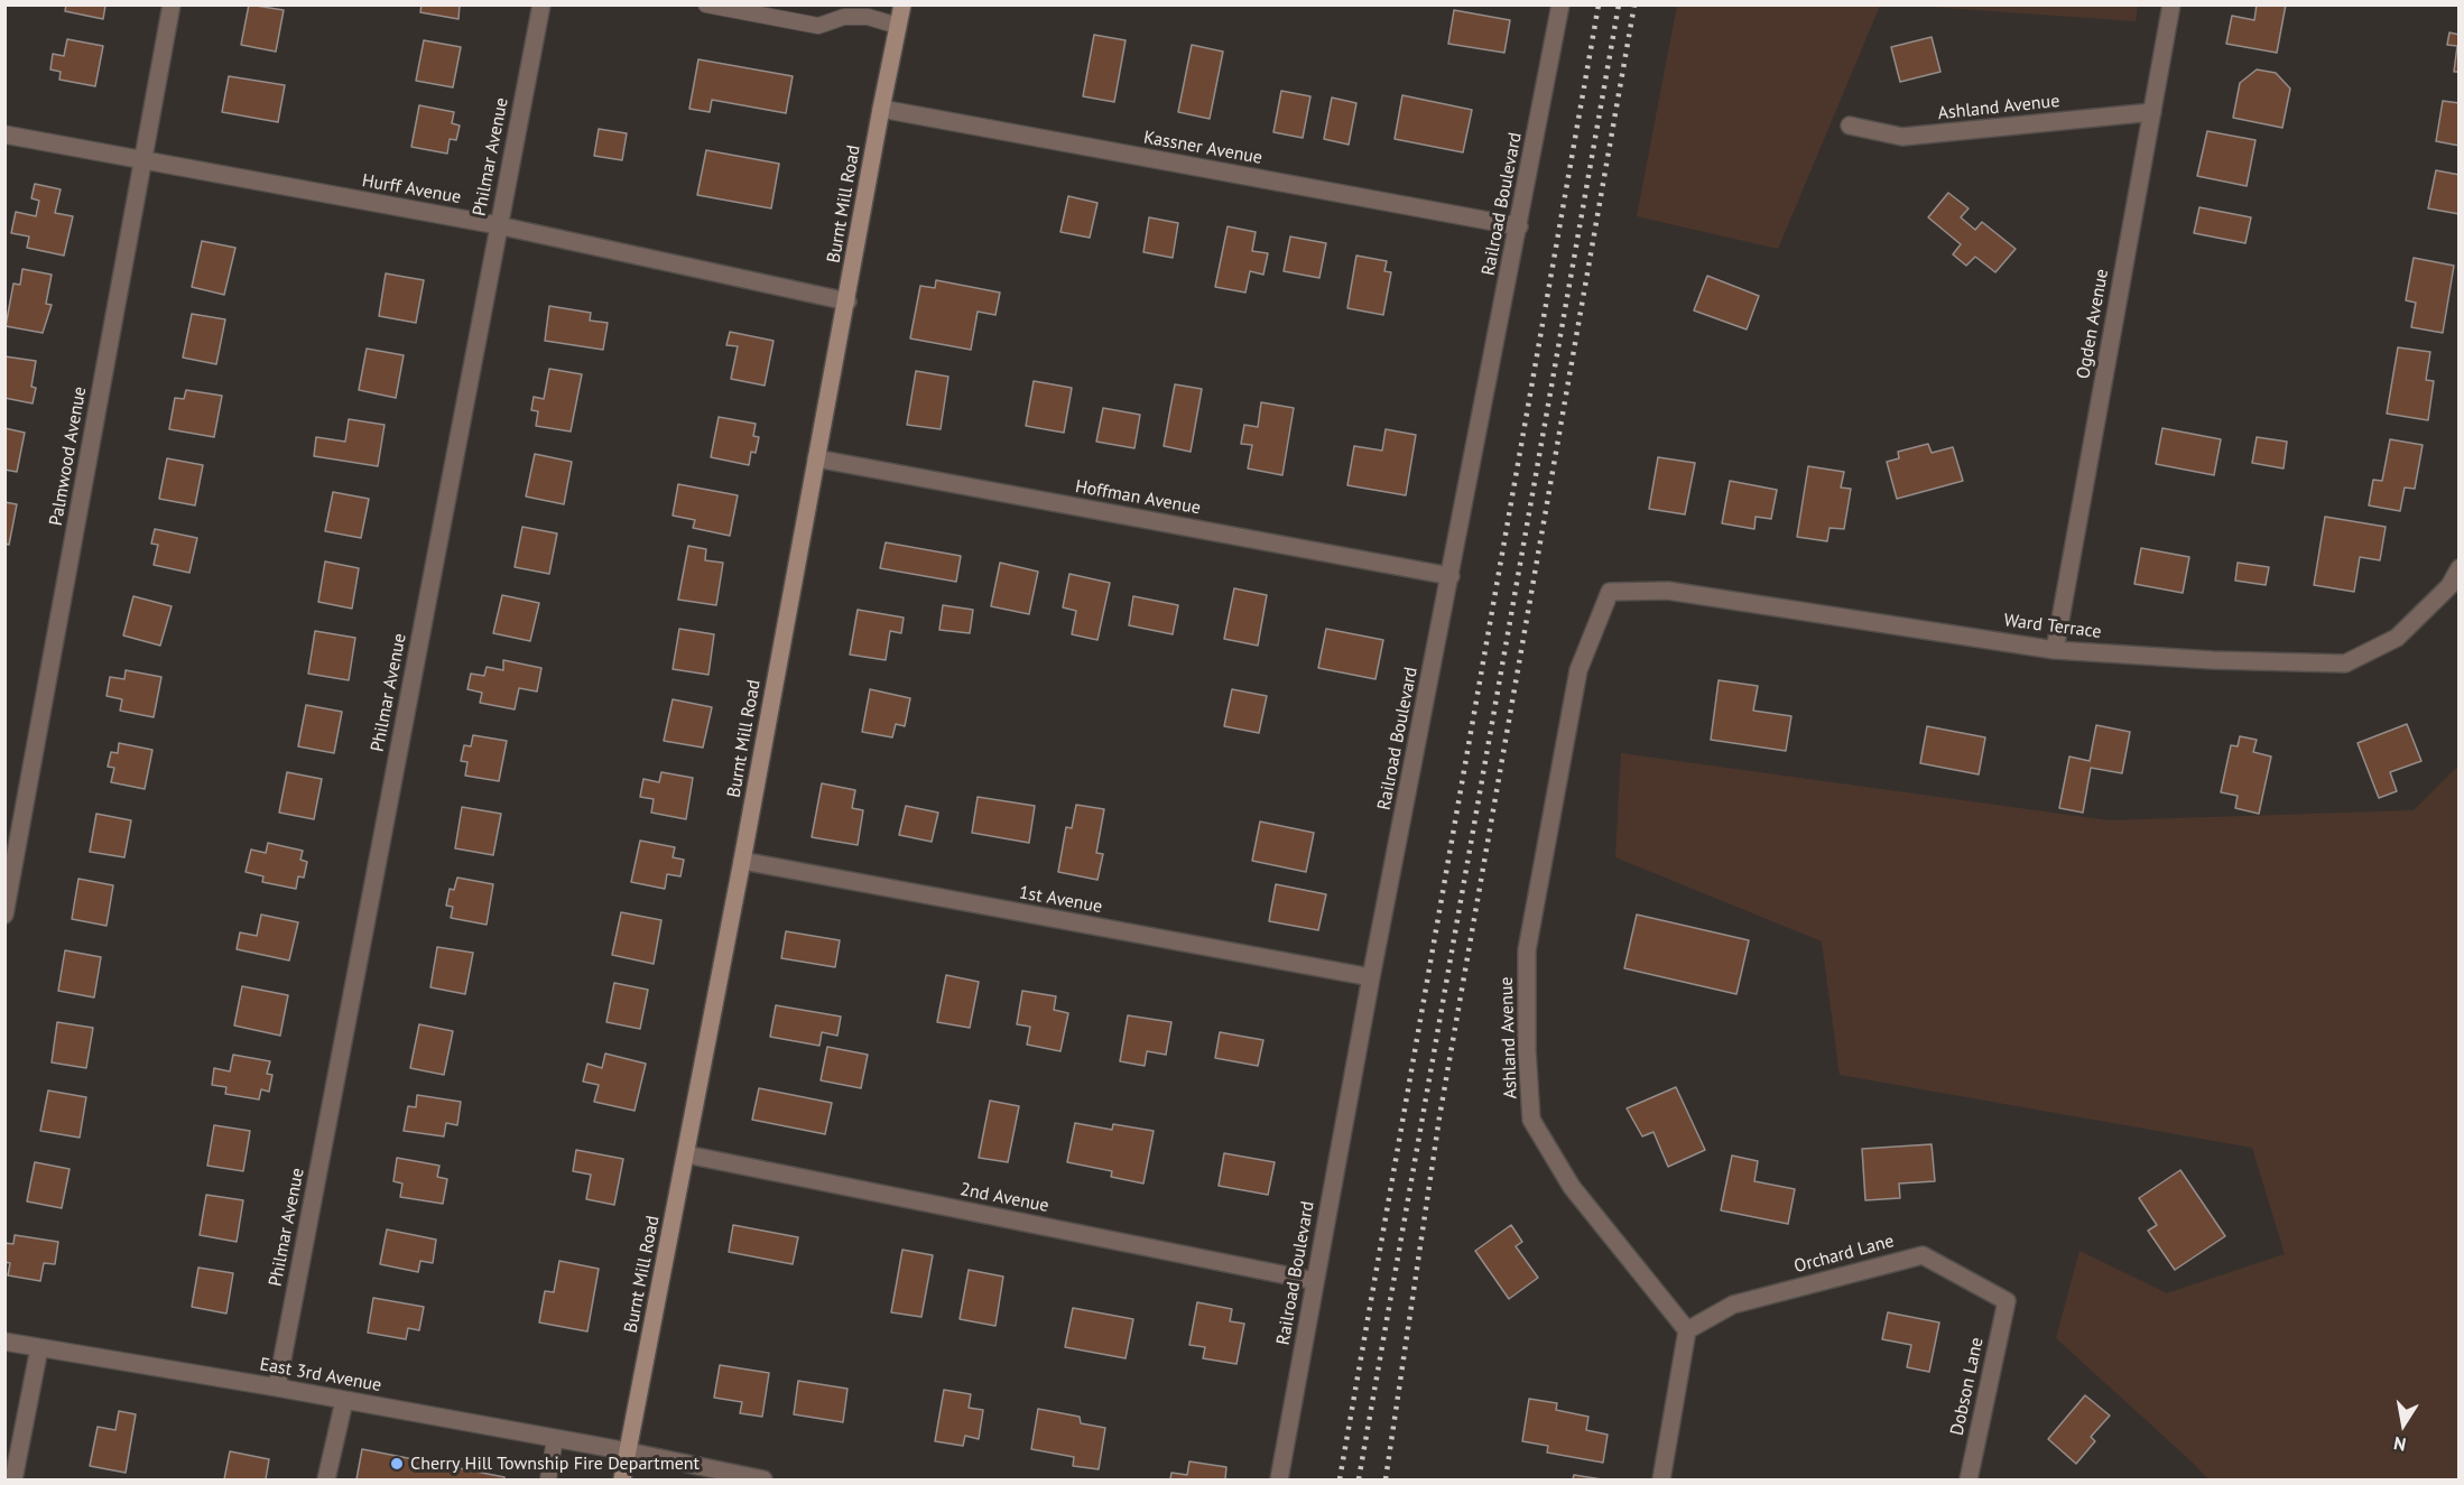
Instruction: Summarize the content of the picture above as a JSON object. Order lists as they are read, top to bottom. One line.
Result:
{"streets":{"main road":["Burnt Mill Road"],"street":["Ashland Avenue","Kassner Avenue","Philmar Avenue","Hurff Avenue","Railroad Boulevard","Ogden Avenue","Palmwood Avenue","Hoffman Avenue","Ward Terrace","1st Avenue","2nd Avenue","Orchard Lane","East 3rd Avenue","Dobson Lane"]},"crossings":[["Ashland Avenue","Ogden Avenue"],["Ashland Avenue","Ward Terrace"],["Ashland Avenue","Orchard Lane"],["Kassner Avenue","Burnt Mill Road"],["Kassner Avenue","Railroad Boulevard"],["Philmar Avenue","Hurff Avenue"],["Philmar Avenue","East 3rd Avenue"],["Hurff Avenue","Burnt Mill Road"],["Hurff Avenue","Palmwood Avenue"],["Burnt Mill Road","Hoffman Avenue"],["Burnt Mill Road","1st Avenue"],["Burnt Mill Road","2nd Avenue"],["Burnt Mill Road","East 3rd Avenue"],["Railroad Boulevard","Hoffman Avenue"],["Railroad Boulevard","1st Avenue"],["Railroad Boulevard","2nd Avenue"],["Ogden Avenue","Ward Terrace"],["Orchard Lane","Dobson Lane"]],"places":["Cherry Hill Township Fire Department"],"north":"bottom"}
